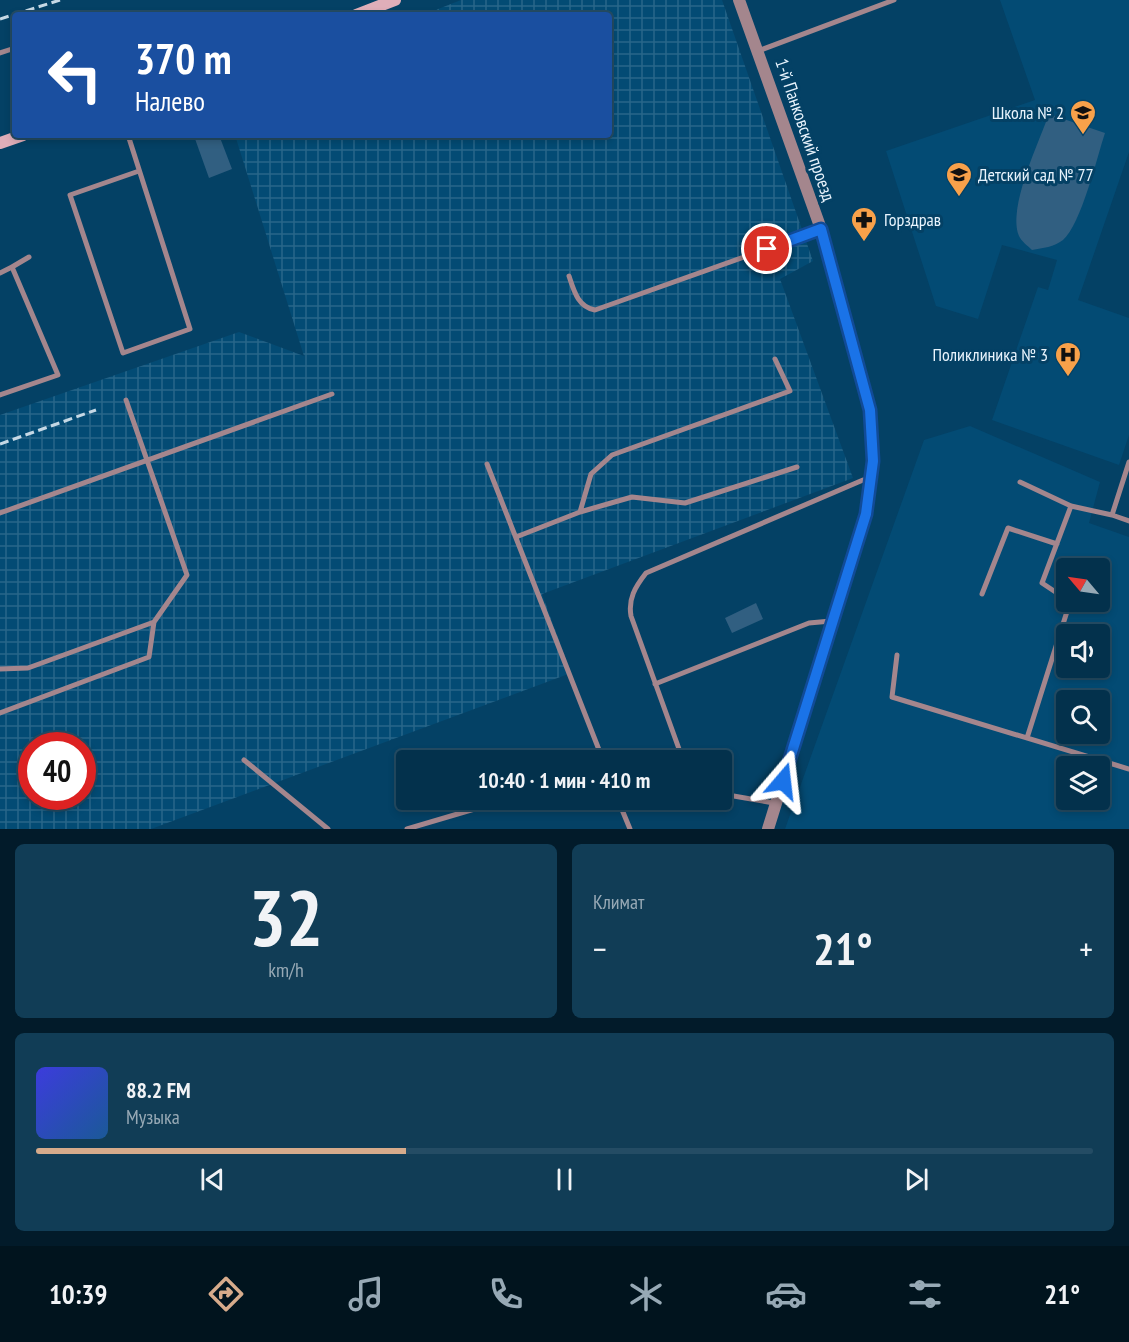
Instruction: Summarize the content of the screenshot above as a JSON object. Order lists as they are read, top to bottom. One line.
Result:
{"streets":{"street":["1-й Панковский проезд"]},"places":{"school or university":["Школа № 2","Детский сад № 77"],"pharmacy":["Горздрав"],"hospital":["Поликлиника № 3"]},"north":"top left","page":{"turn":["370 m","Налево"],"limit":"40","trip":"10:40 · 1 мин · 410 m","tile":[["32","km/h"],"Климат"],"heat":["−","21°","+"],"song":["88.2 FM","Музыка"],"tabs":["10:39","21°"]}}
